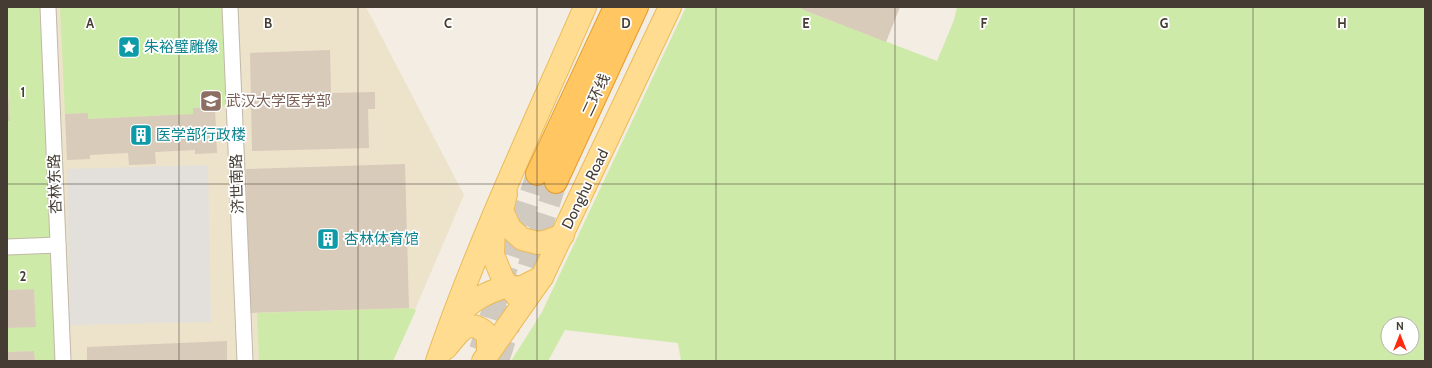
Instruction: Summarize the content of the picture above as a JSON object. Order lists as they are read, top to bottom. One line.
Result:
{"streets":{"highway":["二环线"],"main road":["Donghu Road"],"street":["杏林东路","济世南路"]},"places":{"place":["朱裕璧雕像"],"school or university":["武汉大学医学部"],"building":["医学部行政楼","杏林体育馆"]},"north":"top","grid":{"columns":["A","B","C","D","E","F","G","H"],"rows":["1","2"]}}
